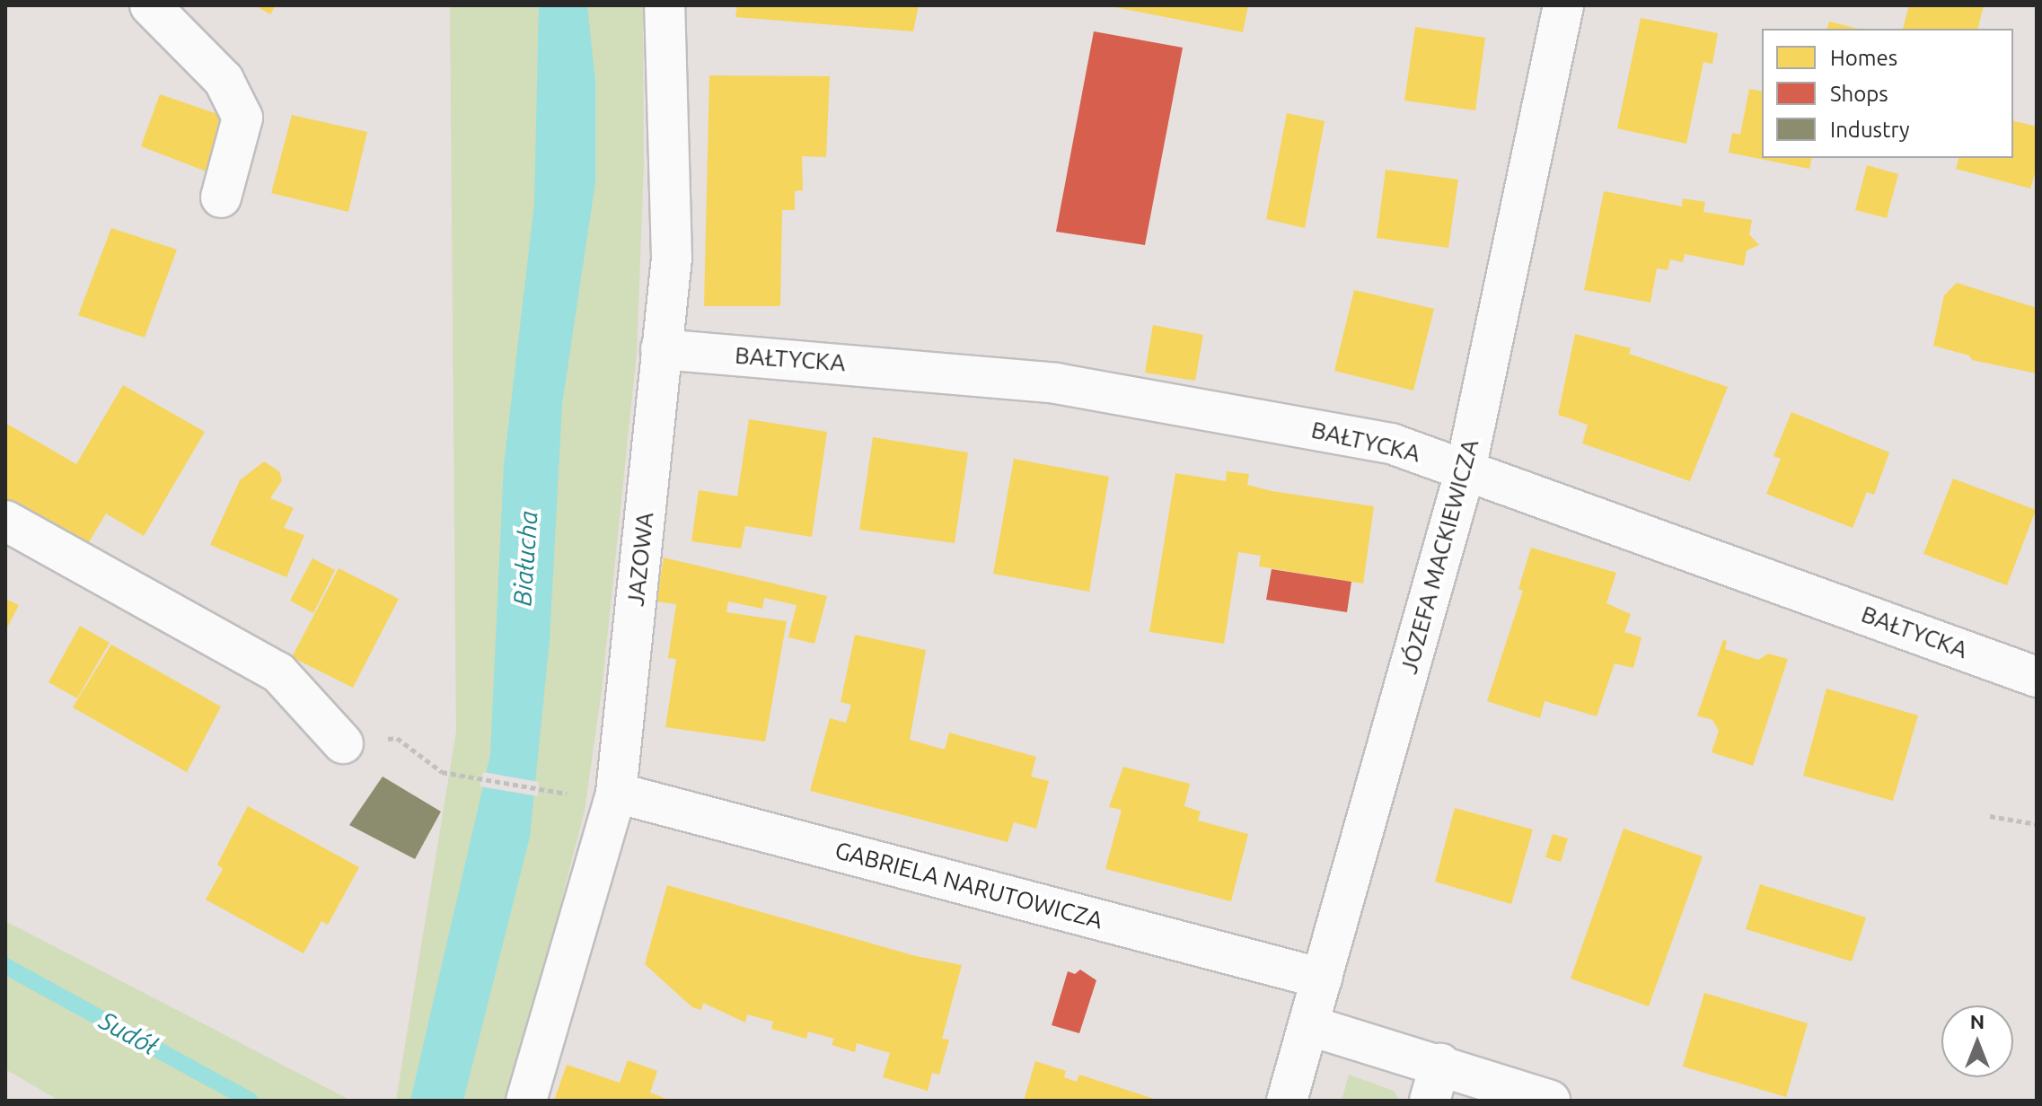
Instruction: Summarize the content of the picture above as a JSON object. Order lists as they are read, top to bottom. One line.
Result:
{"streets":{"street":["BAŁTYCKA","JÓZEFA MACKIEWICZA","JAZOWA","GABRIELA NARUTOWICZA"]},"crossings":[["BAŁTYCKA","JÓZEFA MACKIEWICZA"],["BAŁTYCKA","JAZOWA"],["JÓZEFA MACKIEWICZA","GABRIELA NARUTOWICZA"],["JAZOWA","GABRIELA NARUTOWICZA"]],"water":["Białucha","Sudół"],"legend":["Homes","Shops","Industry"],"north":"top"}
